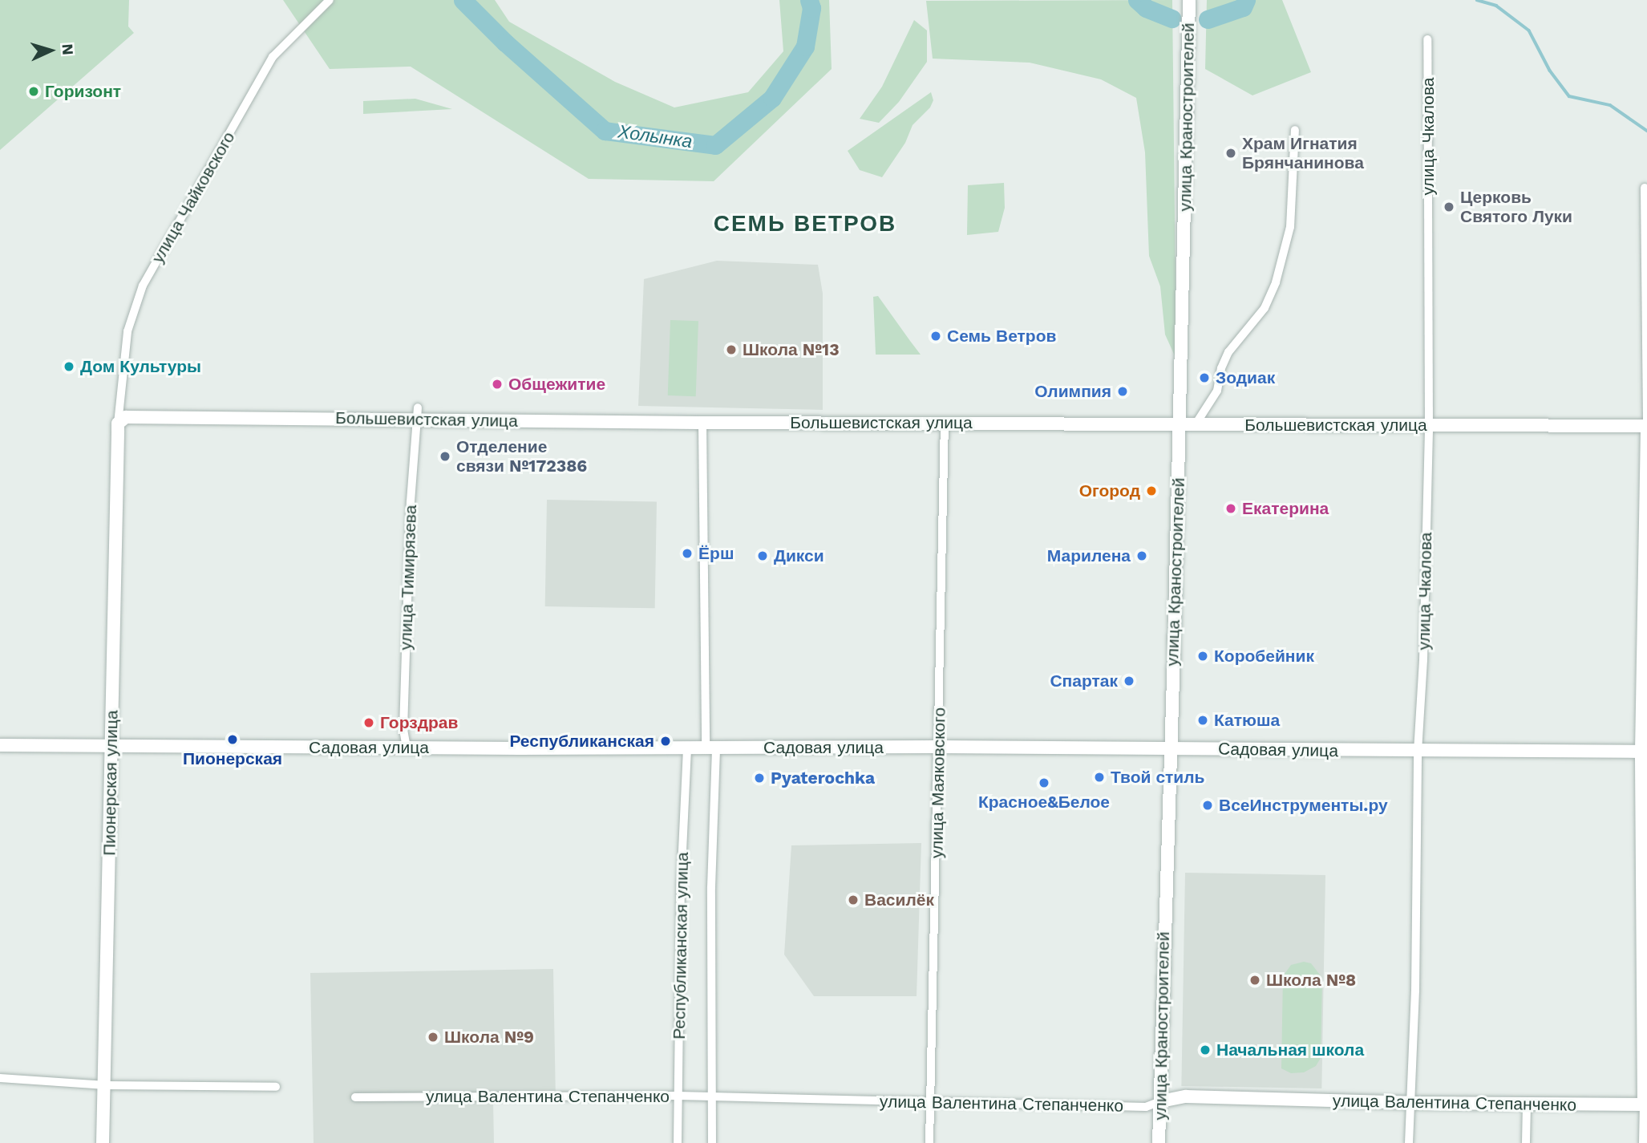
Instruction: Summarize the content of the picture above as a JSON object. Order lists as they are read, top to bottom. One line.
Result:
{"streets":{"street":["улица Краностроителей","улица Чкалова","улица Чайковского","Большевистская улица","улица Тимирязева","Садовая улица","Пионерская улица","улица Маяковского","Республиканская улица","улица Валентина Степанченко"]},"crossings":[["улица Краностроителей","Большевистская улица"],["улица Краностроителей","Садовая улица"],["улица Краностроителей","улица Валентина Степанченко"],["улица Чкалова","Большевистская улица"],["улица Чкалова","Садовая улица"],["улица Чкалова","улица Валентина Степанченко"],["улица Чайковского","Большевистская улица"],["улица Чайковского","Пионерская улица"],["Большевистская улица","улица Тимирязева"],["Большевистская улица","Пионерская улица"],["Большевистская улица","улица Маяковского"],["Большевистская улица","Республиканская улица"],["улица Тимирязева","Садовая улица"],["Садовая улица","Пионерская улица"],["Садовая улица","улица Маяковского"],["Садовая улица","Республиканская улица"],["улица Маяковского","улица Валентина Степанченко"],["Республиканская улица","улица Валентина Степанченко"]],"districts":["СЕМЬ ВЕТРОВ"],"water":["Холынка"],"places":["Горизонт","Храм Игнатия Брянчанинова","Церковь Святого Луки","Семь Ветров","Школа №13","Дом Культуры","Зодиак","Общежитие","Олимпия","Отделение связи №172386","Огород","Екатерина","Ёрш","Дикси","Марилена","Коробейник","Спартак","Катюша","Горздрав","Пионерская","Республиканская","Твой стиль","Pyaterochka","Красное&Белое","ВсеИнструменты.ру","Василёк","Школа №8","Школа №9","Начальная школа"],"north":"right"}
